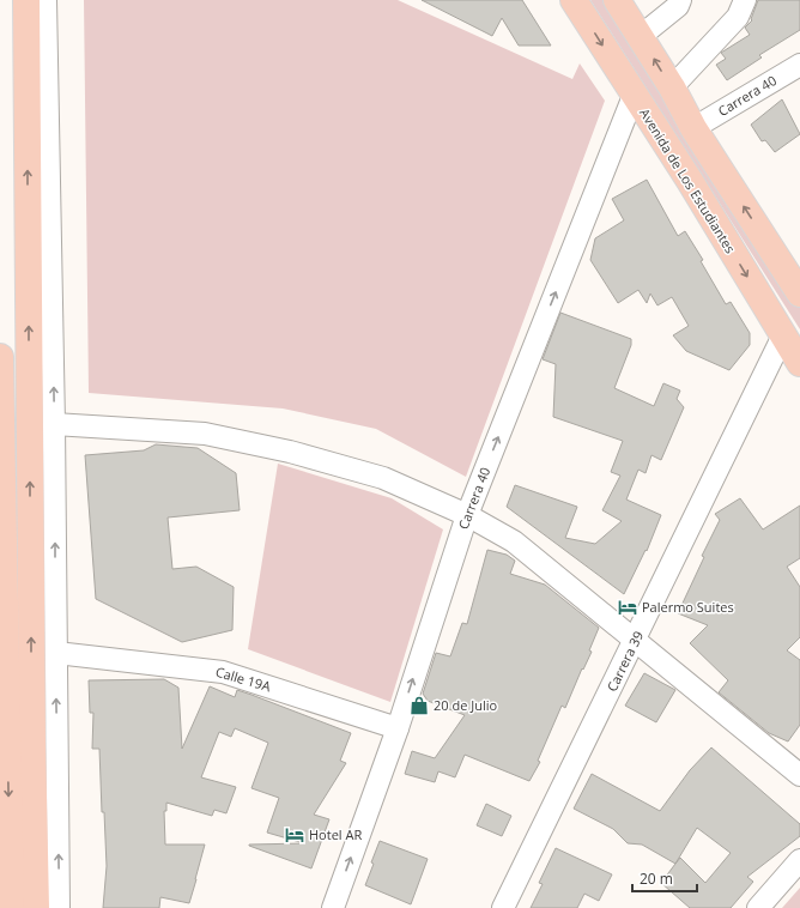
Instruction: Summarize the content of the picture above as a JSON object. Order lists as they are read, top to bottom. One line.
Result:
{"streets":{"main road":["Avenida de Los Estudiantes"],"street":["Carrera 40","Carrera 39","Calle 19A"]},"crossings":[["Carrera 40","Avenida de Los Estudiantes"],["Carrera 40","Calle 19A"],["Avenida de Los Estudiantes","Carrera 39"]],"one_way":["Carrera 40"],"places":{"hotel":["Palermo Suites","Hotel AR"],"shop":["20 de Julio"]},"scale_bar":"20 m"}
